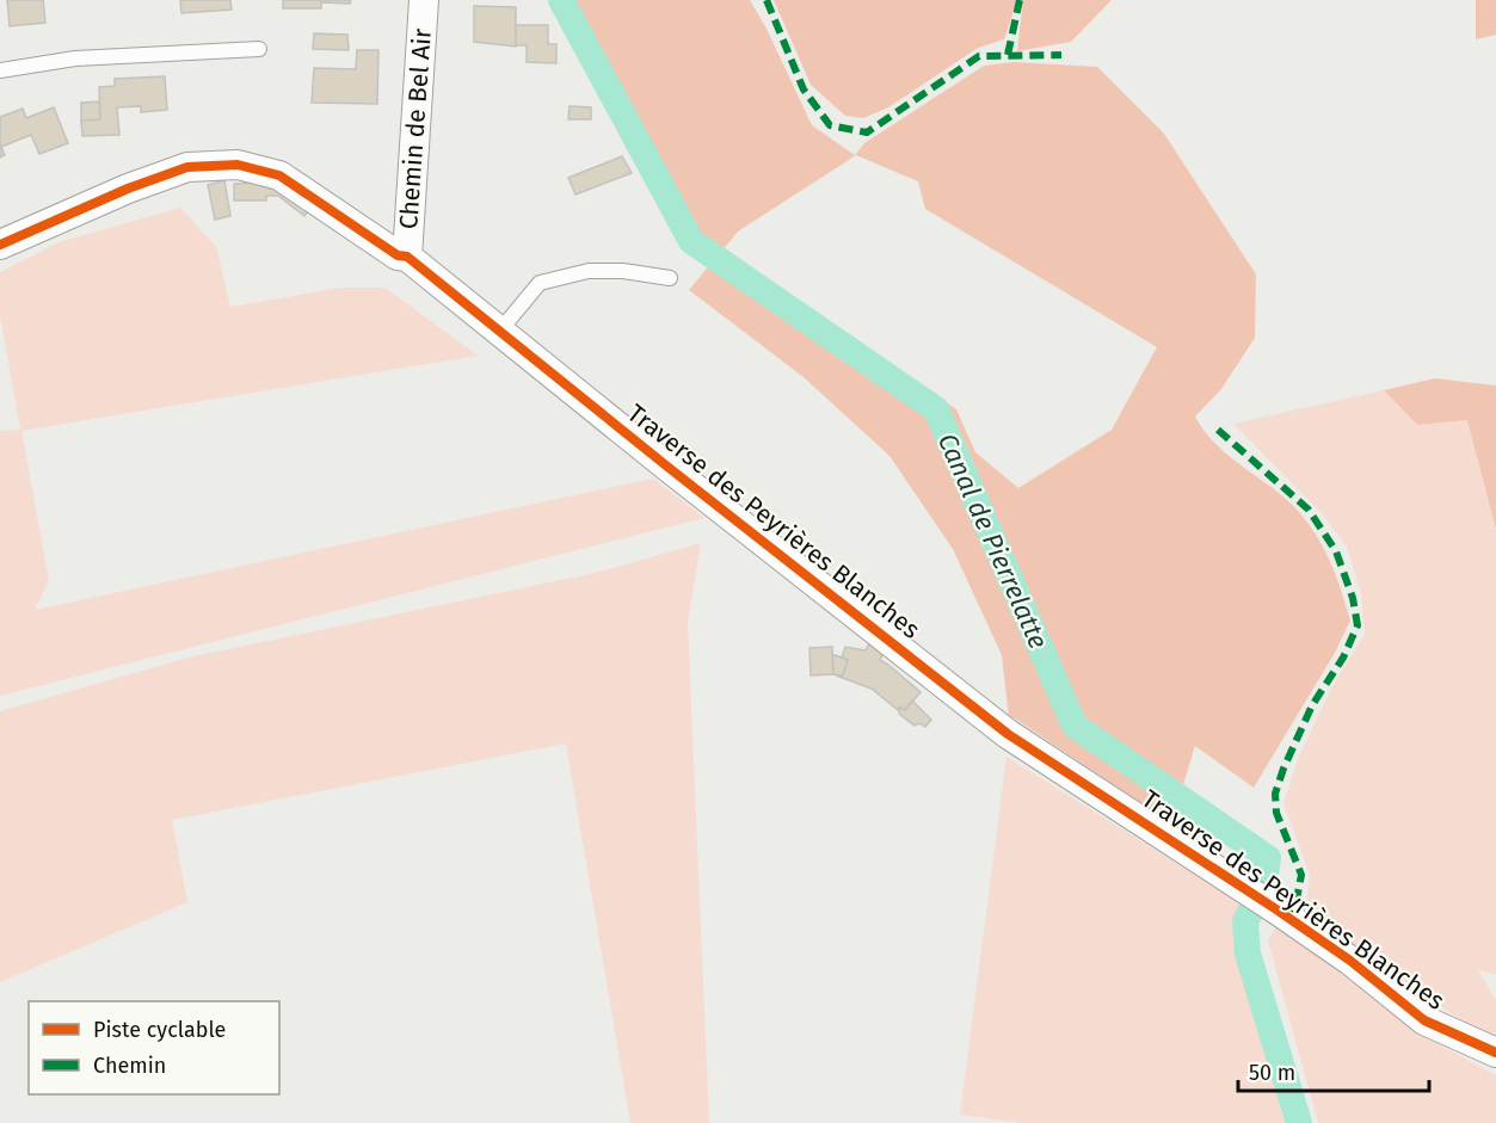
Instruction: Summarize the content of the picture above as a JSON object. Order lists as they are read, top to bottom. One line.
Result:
{"streets":{"street":["Chemin de Bel Air","Traverse des Peyrières Blanches"]},"crossings":[["Chemin de Bel Air","Traverse des Peyrières Blanches"]],"water":["Canal de Pierrelatte"],"legend":["Piste cyclable","Chemin"],"scale_bar":"50 m"}
